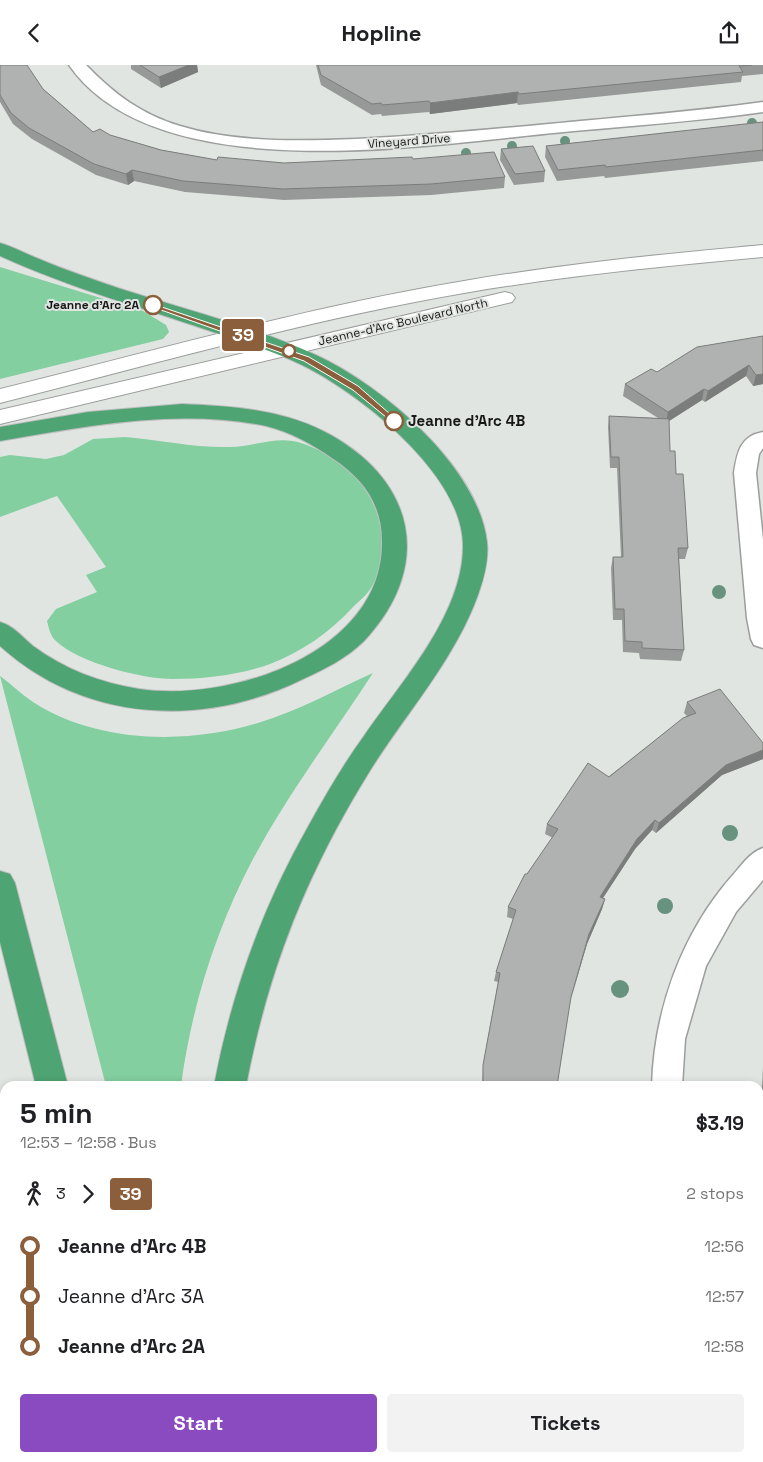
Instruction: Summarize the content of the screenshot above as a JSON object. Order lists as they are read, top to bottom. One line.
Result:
{"streets":{"main road":["Jeanne-d'Arc Boulevard North"],"street":["Vineyard Drive"]},"places":["Jeanne d'Arc 2A","Jeanne d'Arc 4B"],"lines":["bus line 39"],"page":{"header":"Hopline","on_map":"39","heading":["5 min","12:53 – 12:58 · Bus","$3.19"],"legs":["3","39","2 stops"],"list":[{"name":"Jeanne d'Arc 4B","value":"12:56"},{"name":"Jeanne d'Arc 3A","value":"12:57"},{"name":"Jeanne d'Arc 2A","value":"12:58"}],"buttons":["Start","Tickets"]}}
